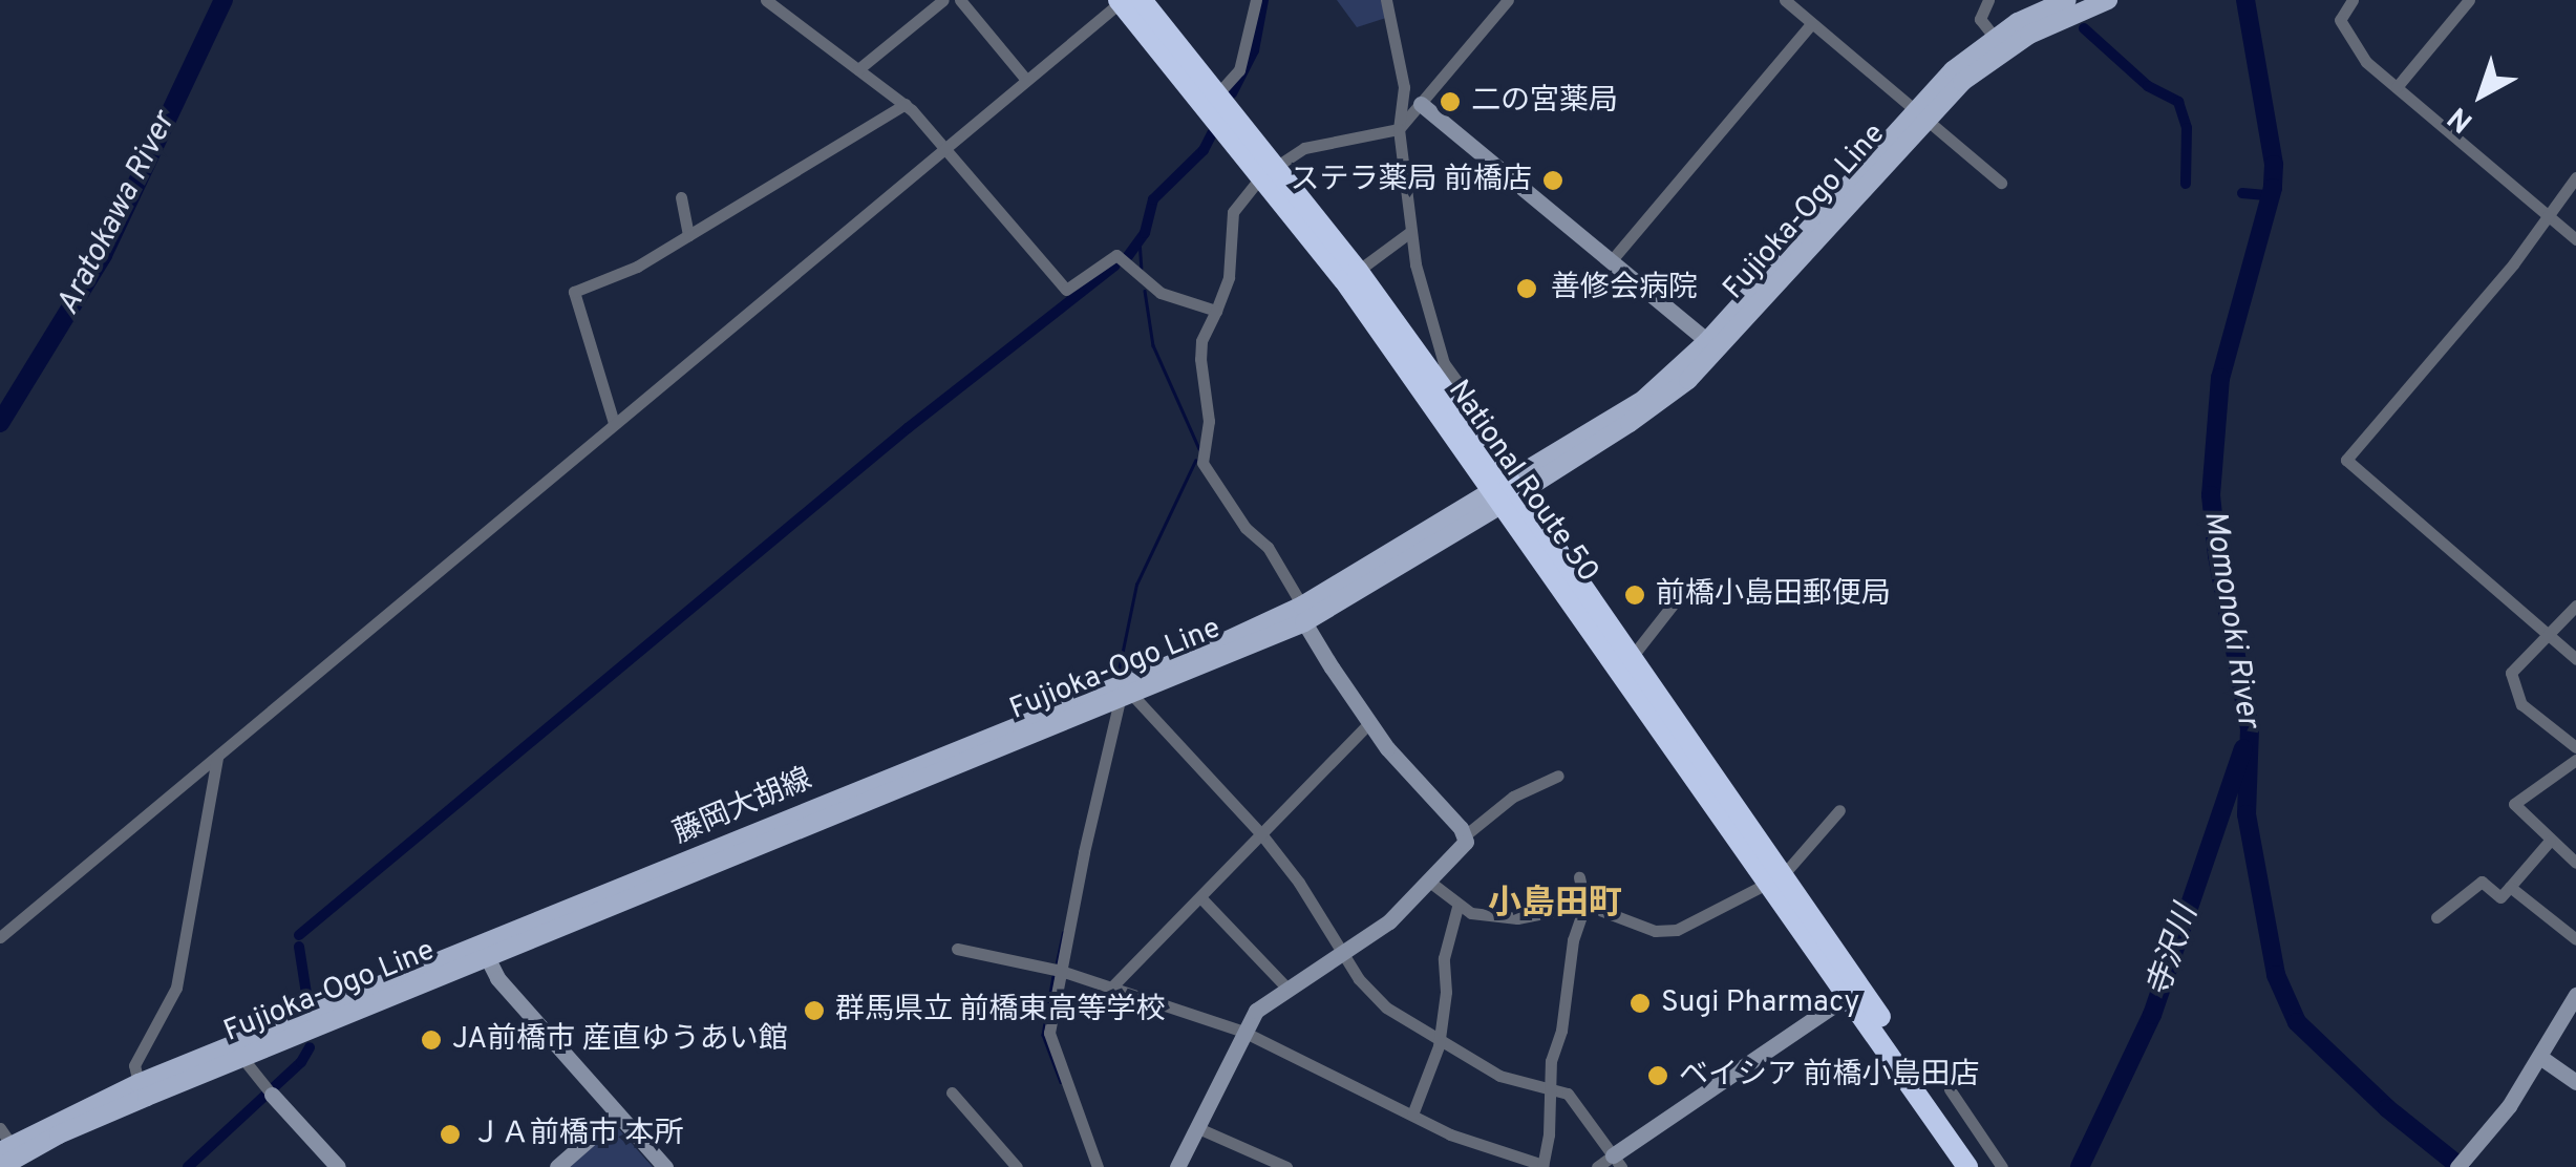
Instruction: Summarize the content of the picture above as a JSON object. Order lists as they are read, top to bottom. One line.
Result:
{"streets":{"highway":["National Route 50"],"main road":["Fujioka-Ogo Line","藤岡大胡線"]},"crossings":[["Fujioka-Ogo Line","National Route 50"],["Fujioka-Ogo Line","藤岡大胡線"]],"districts":["小島田町"],"water":["Aratokawa River","Momonoki River","寺沢川"],"places":["二の宮薬局","ステラ薬局 前橋店","善修会病院","前橋小島田郵便局","Sugi Pharmacy","群馬県立 前橋東高等学校","JA前橋市 産直ゆうあい館","ベイシア 前橋小島田店","ＪＡ前橋市 本所"],"north":"bottom left"}
